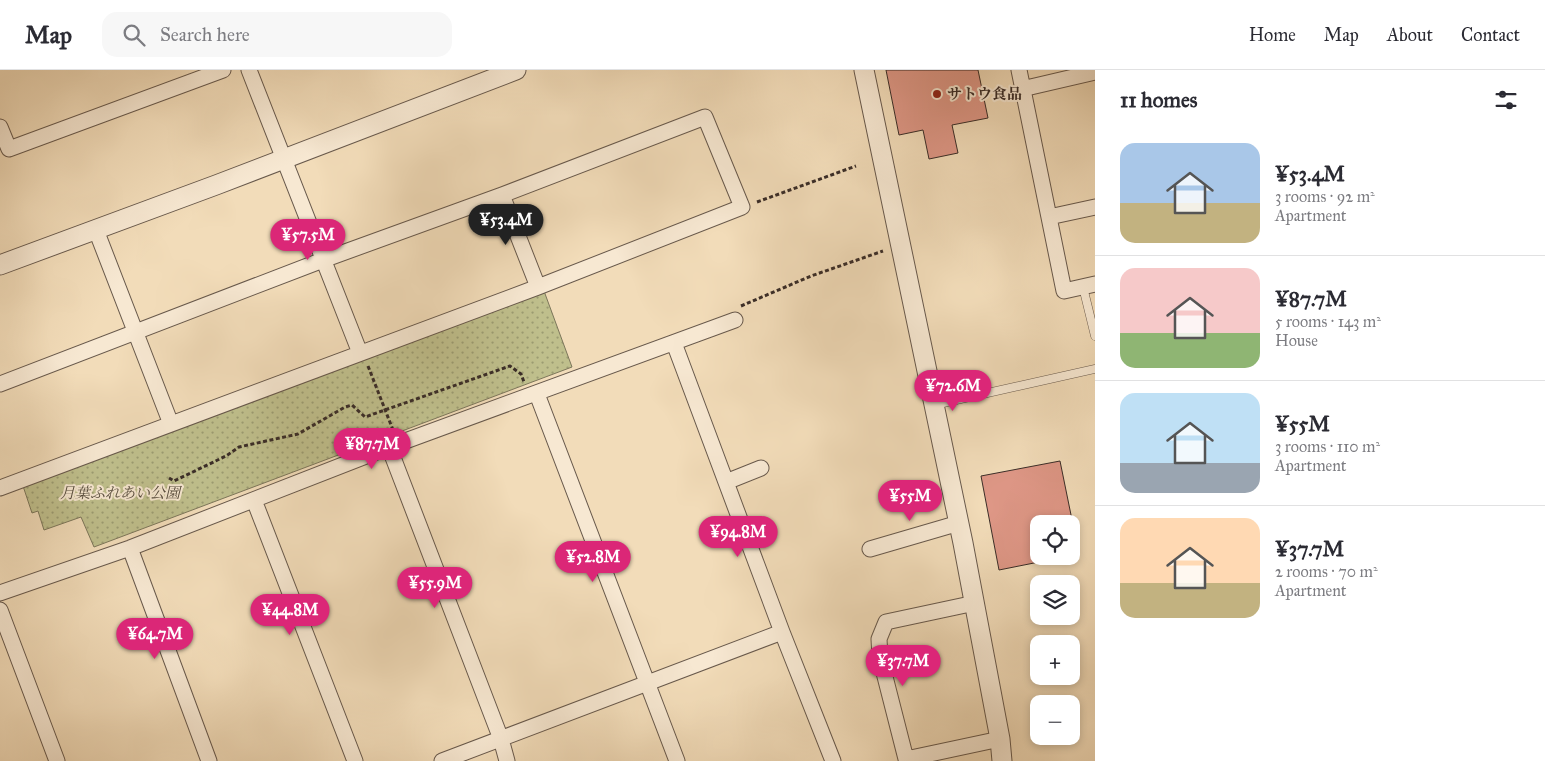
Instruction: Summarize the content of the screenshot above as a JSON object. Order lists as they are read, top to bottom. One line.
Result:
{"parks":["月葉ふれあい公園"],"places":["サトウ食品"],"page":{"header":"Map","search":"Search here","nav":["Home","Map","About","Contact"],"heading":"11 homes","list":[{"name":"¥53.4M","note":"3 rooms · 92 m² · Apartment"},{"name":"¥87.7M","note":"5 rooms · 143 m² · House"},{"name":"¥55M","note":"3 rooms · 110 m² · Apartment"},{"name":"¥37.7M","note":"2 rooms · 70 m² · Apartment"}],"price":["¥53.4M","¥57.5M","¥72.6M","¥87.7M","¥55M","¥94.8M","¥52.8M","¥55.9M","¥44.8M","¥64.7M","¥37.7M"],"map_buttons":["+","−"]}}
